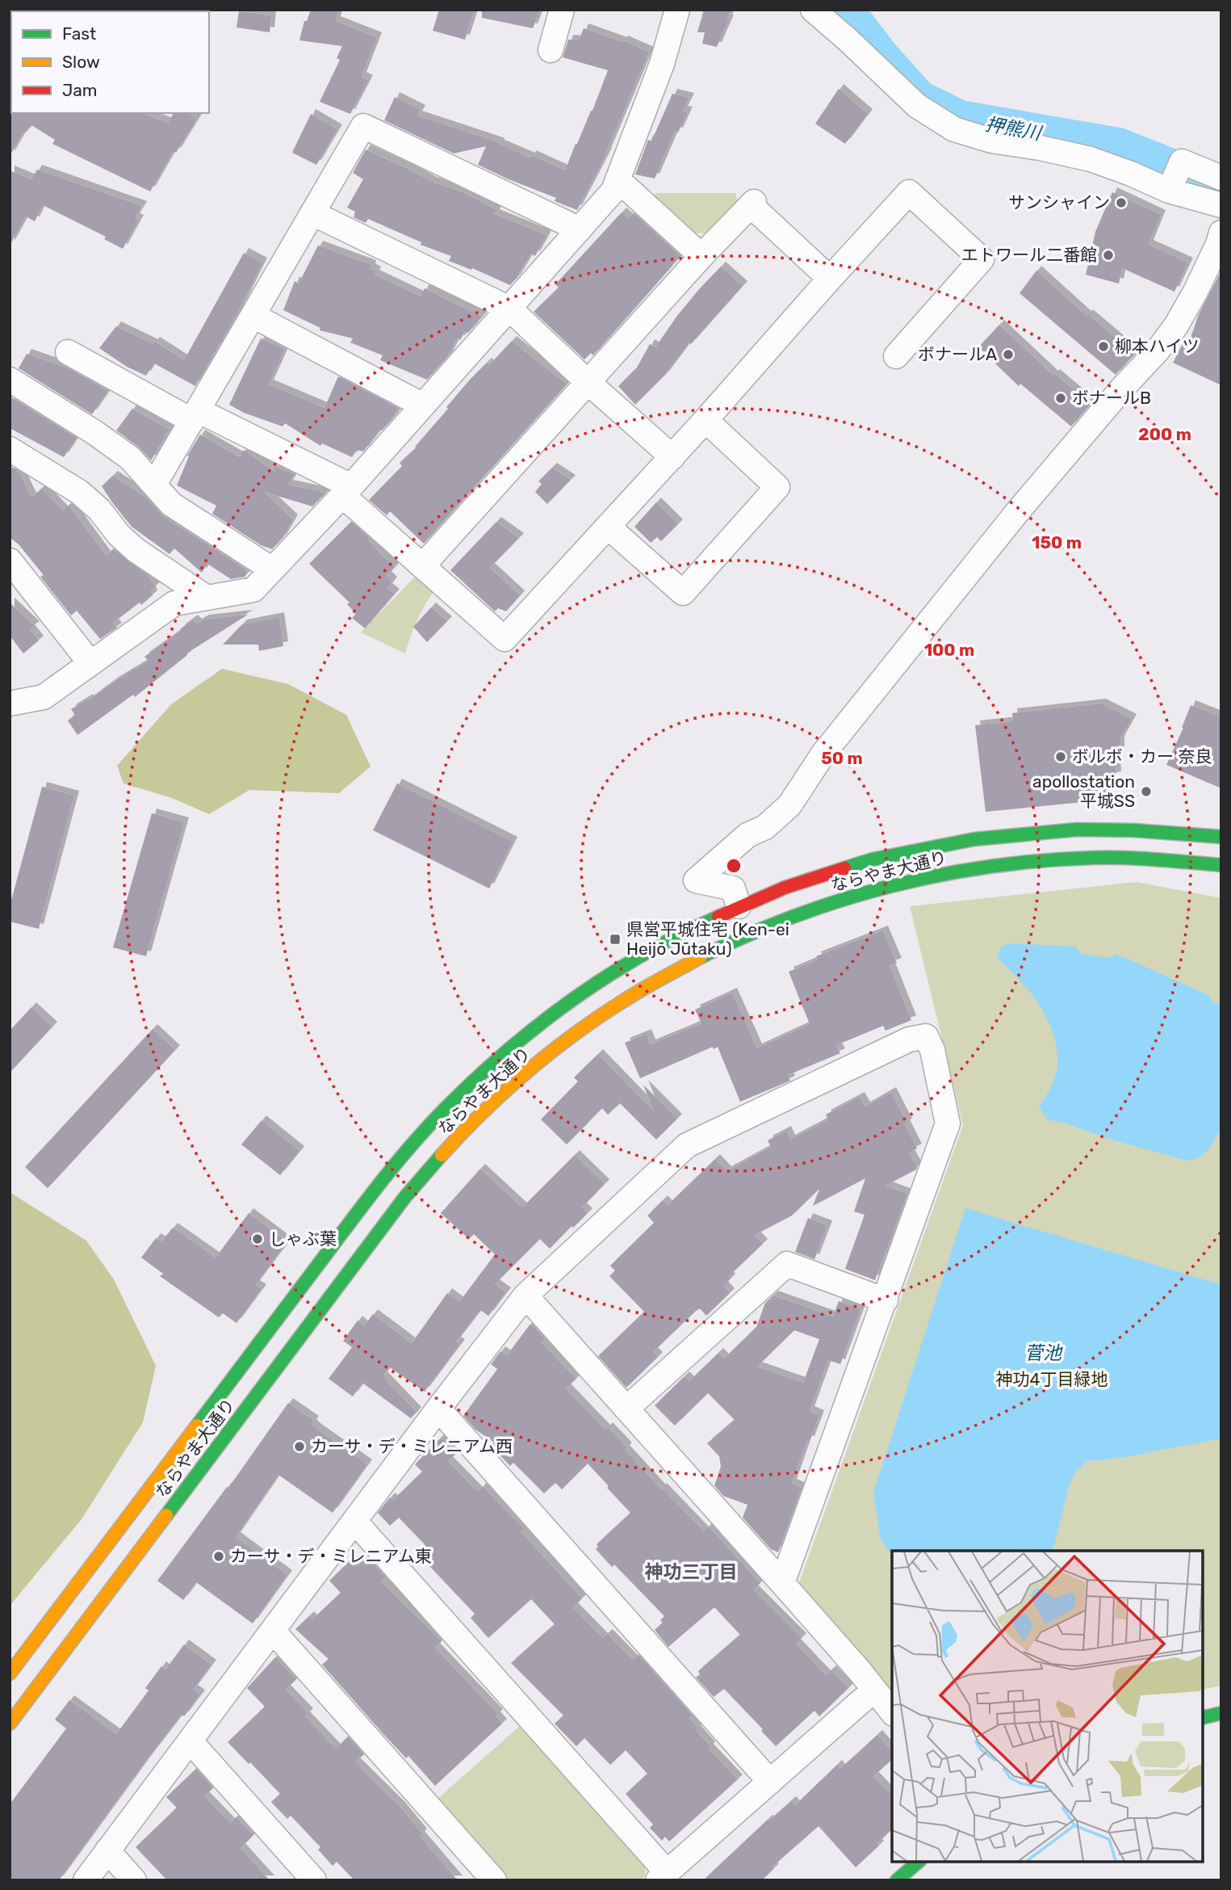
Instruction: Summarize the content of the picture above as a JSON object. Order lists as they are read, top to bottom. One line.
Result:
{"streets":{"street":["ならやま大通り"]},"districts":["神功三丁目"],"water":["押熊川","菅池"],"parks":["神功4丁目緑地"],"places":{"other":["サンシャイン","エトワール二番館","柳本ハイツ","ボナールA","ボナールB","ボルボ・カー 奈良","apollostation 平城SS","しゃぶ葉","カーサ・デ・ミレニアム西","カーサ・デ・ミレニアム東"],"transit":["県営平城住宅 (Ken-ei Heijō Jūtaku)"]},"legend":["Fast","Slow","Jam"],"rings":["200 m","150 m","100 m","50 m"]}
